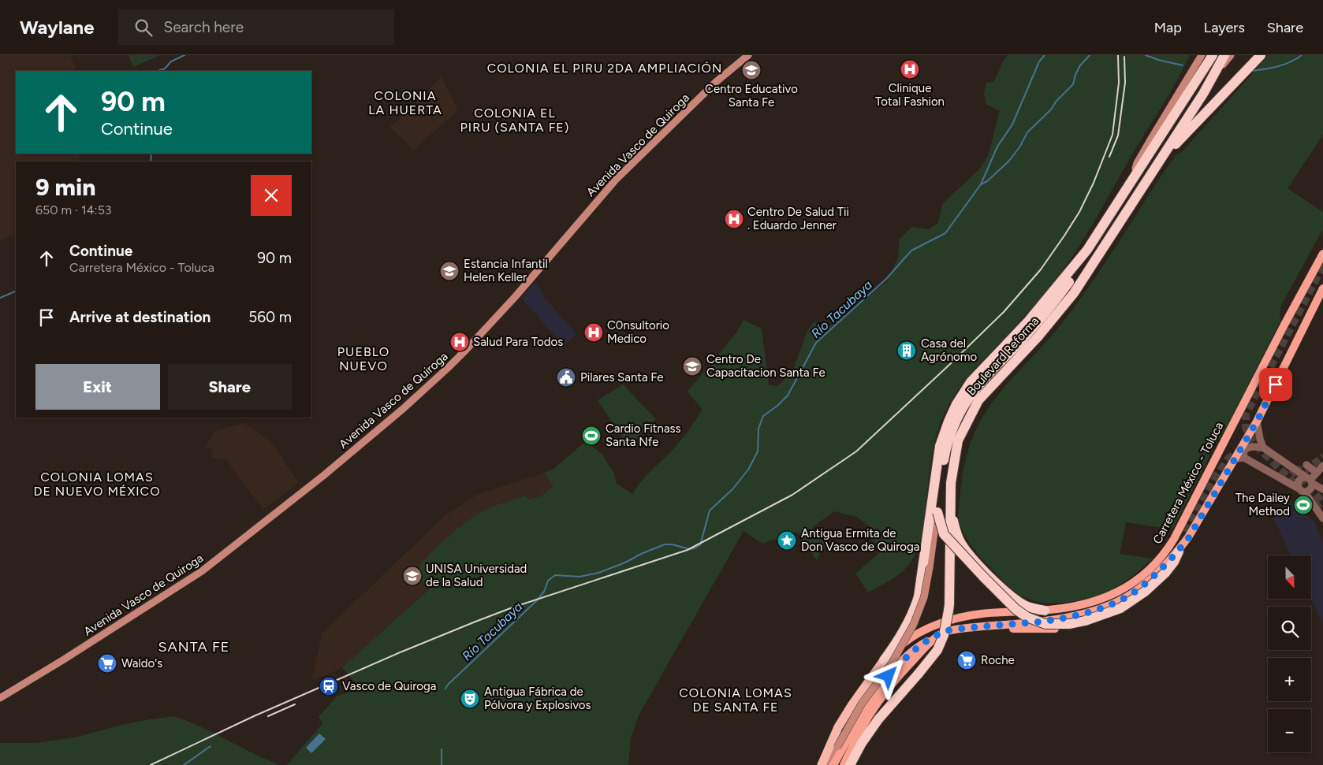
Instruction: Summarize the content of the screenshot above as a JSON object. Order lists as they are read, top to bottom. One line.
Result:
{"streets":{"highway":["Boulevard Reforma"],"main road":["Avenida Vasco de Quiroga","Carretera México - Toluca"]},"crossings":[["Boulevard Reforma","Carretera México - Toluca"]],"districts":["COLONIA EL PIRU 2DA AMPLIACIÓN","COLONIA LA HUERTA","COLONIA EL PIRU (SANTA FE)","PUEBLO NUEVO","COLONIA LOMAS DE NUEVO MÉXICO","SANTA FE","COLONIA LOMAS DE SANTA FE"],"water":["Río Tacubaya"],"places":{"hospital":["Clinique Total Fashion","Centro De Salud Tii . Eduardo Jenner","C0nsultorio Medico","Salud Para Todos"],"school or university":["Centro Educativo Santa Fe","Estancia Infantil Helen Keller","Centro De Capacitacion Santa Fe","UNISA Universidad de la Salud"],"building":["Casa del Agrónomo"],"public building":["Pilares Santa Fe"],"sports":["Cardio Fitnass Santa Nfe","The Dailey Method"],"place":["Antigua Ermita de Don Vasco de Quiroga"],"supermarket":["Roche","Waldo's"],"station":["Vasco de Quiroga"],"theatre":["Antigua Fábrica de Pólvora y Explosivos"]},"north":"bottom","page":{"header":"Waylane","search":"Search here","nav":["Map","Layers","Share"],"turn":["90 m","Continue"],"heading":["9 min","650 m · 14:53"],"list":[{"name":"Continue","note":"Carretera México - Toluca","value":"90 m"},{"name":"Arrive at destination","value":"560 m"}],"buttons":["Exit","Share"],"map_buttons":["+","−"]}}
